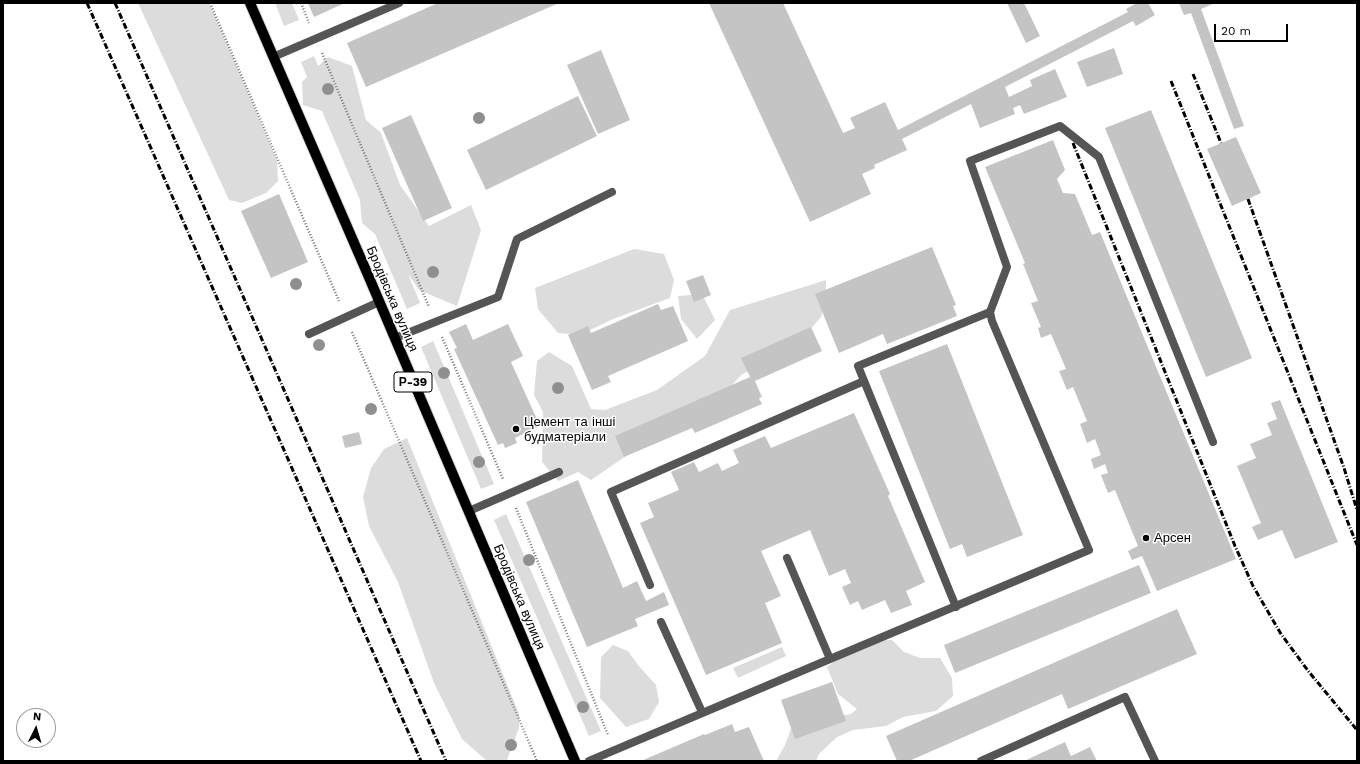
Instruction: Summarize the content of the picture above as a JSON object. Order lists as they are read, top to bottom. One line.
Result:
{"streets":{"main road":["Бродівська вулиця","Р-39"]},"places":["Цемент та інші будматеріали","Арсен"],"scale_bar":"20 m","north":"top"}
